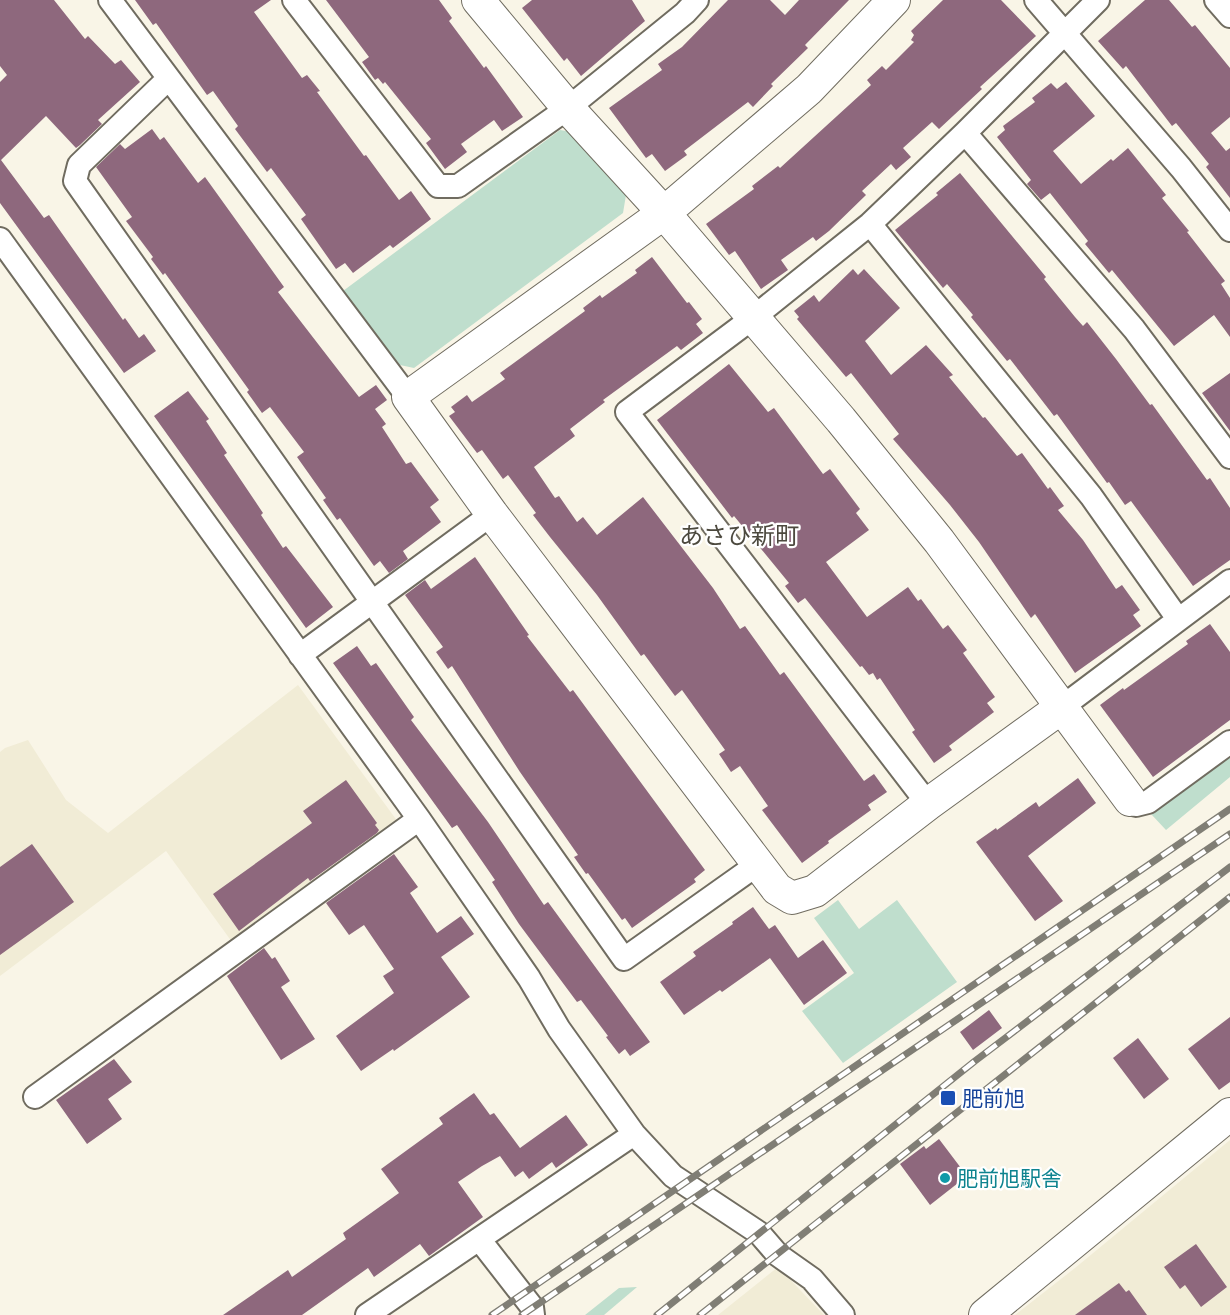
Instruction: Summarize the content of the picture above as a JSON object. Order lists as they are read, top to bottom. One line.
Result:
{"districts":["あさひ新町"],"places":{"transit":["肥前旭"],"other":["肥前旭駅舎"]}}
